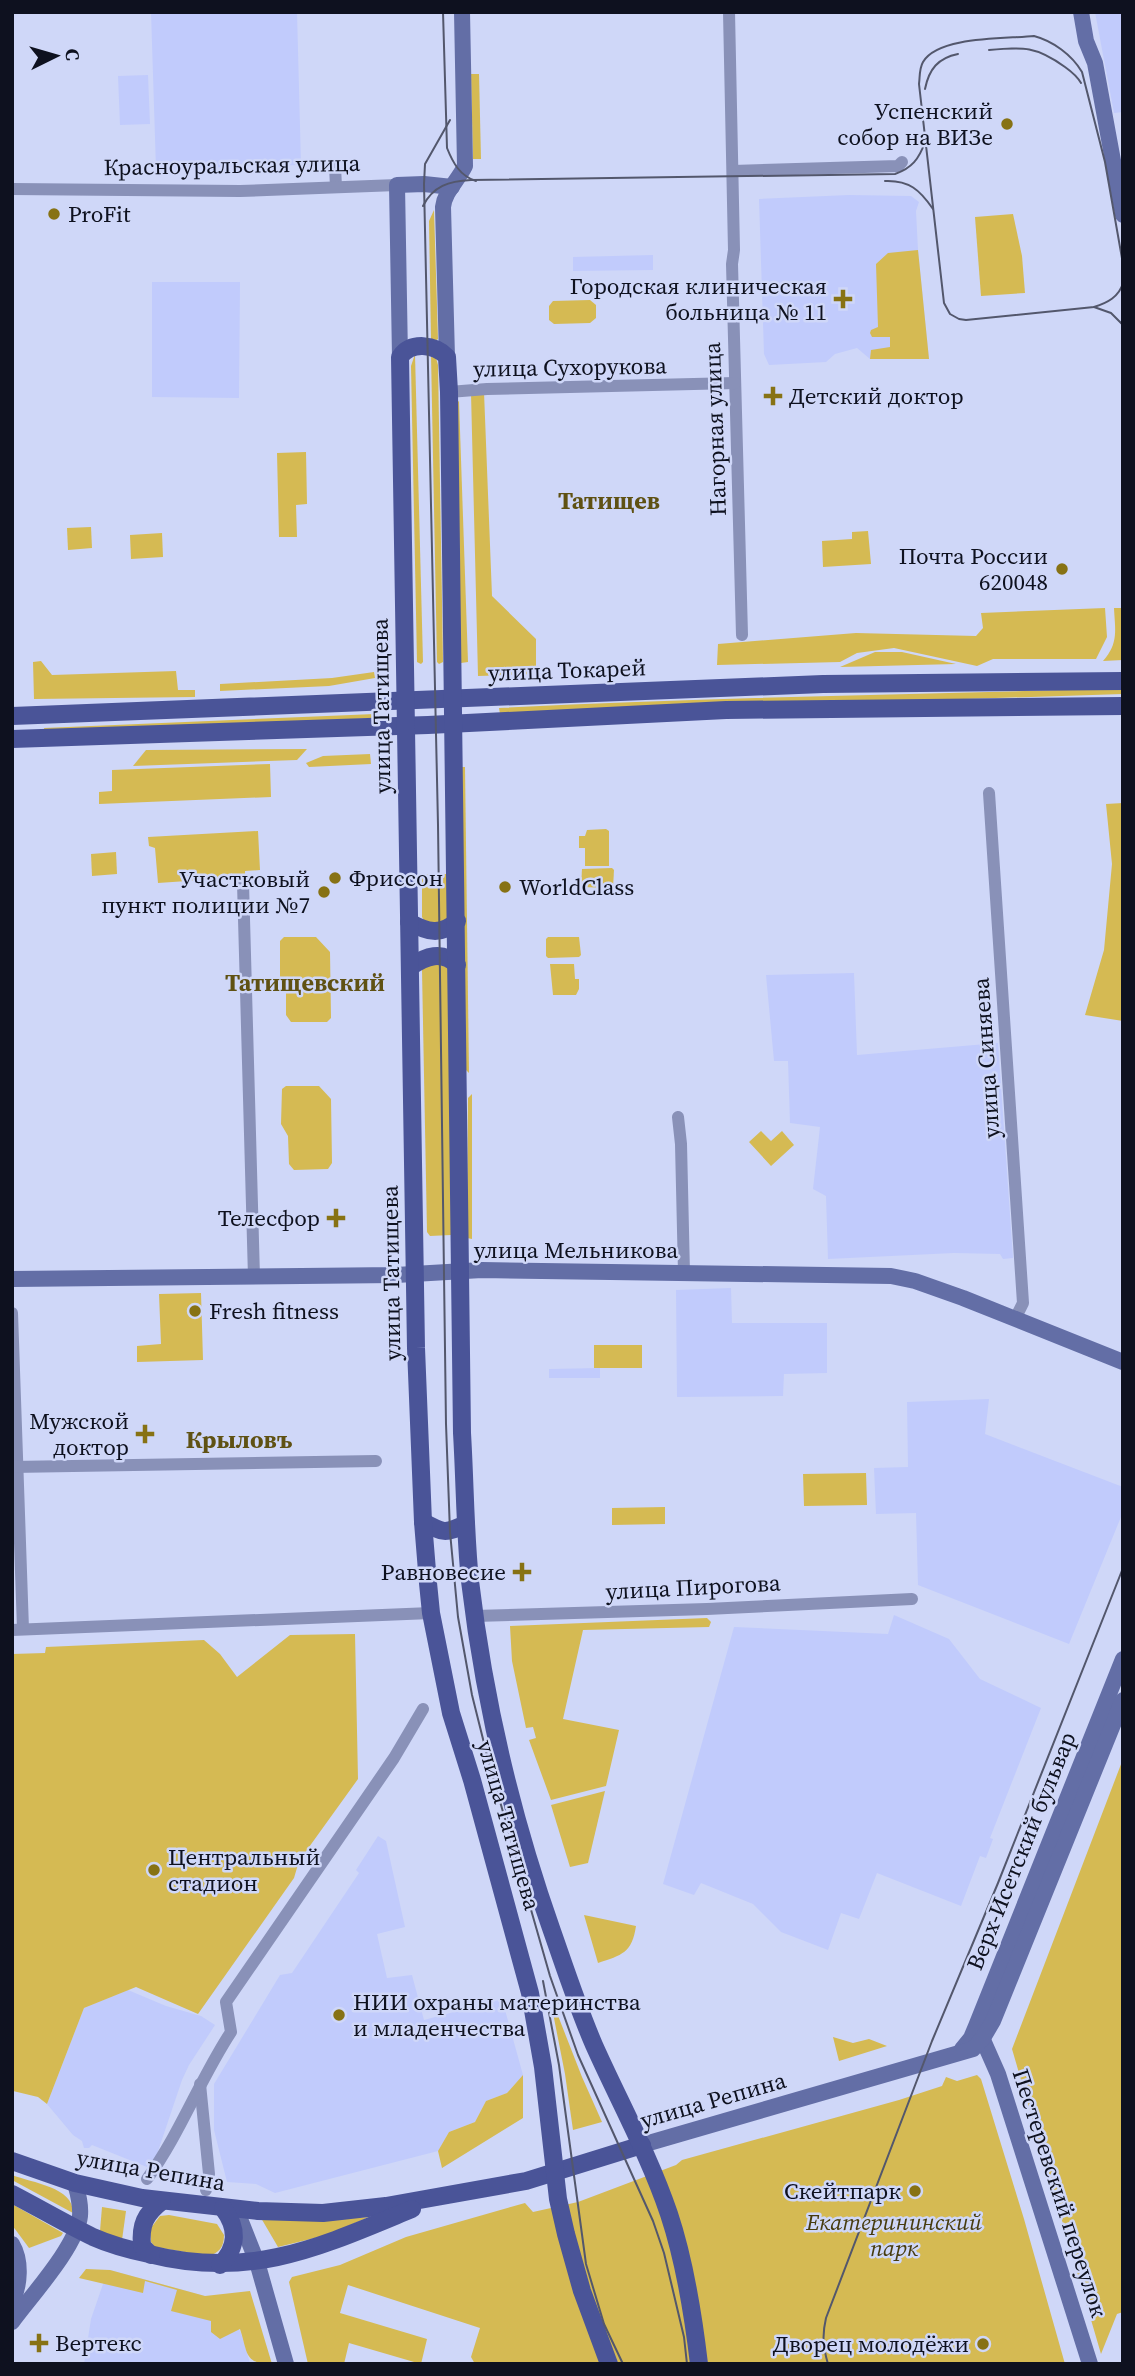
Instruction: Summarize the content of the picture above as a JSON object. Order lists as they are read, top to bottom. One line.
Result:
{"streets":{"main road":["Красноуральская улица","улица Токарей","улица Татищева","улица Мельникова","Верх-Исетский бульвар","улица Репина","Пестеревский переулок"],"street":["улица Сухорукова","Нагорная улица","улица Синяева","улица Пирогова"]},"crossings":[["Красноуральская улица","улица Татищева"],["улица Сухорукова","Нагорная улица"],["улица Токарей","улица Татищева"],["улица Татищева","улица Мельникова"],["улица Татищева","улица Репина"],["улица Синяева","улица Мельникова"],["Верх-Исетский бульвар","улица Репина"],["Верх-Исетский бульвар","Пестеревский переулок"],["улица Репина","Пестеревский переулок"]],"districts":["Татищев","Татищевский","Крыловъ"],"parks":["Екатерининский парк"],"places":{"other":["Успенский собор на ВИЗе","ProFit","Почта России 620048","Фриссон","WorldClass","Участковый пункт полиции №7","Fresh fitness","Центральный стадион","НИИ охраны материнства и младенчества","Скейтпарк","Дворец молодёжи"],"health":["Городская клиническая больница № 11","Детский доктор","Телесфор","Мужской доктор","Равновесие","Вертекс"]},"north":"right"}
